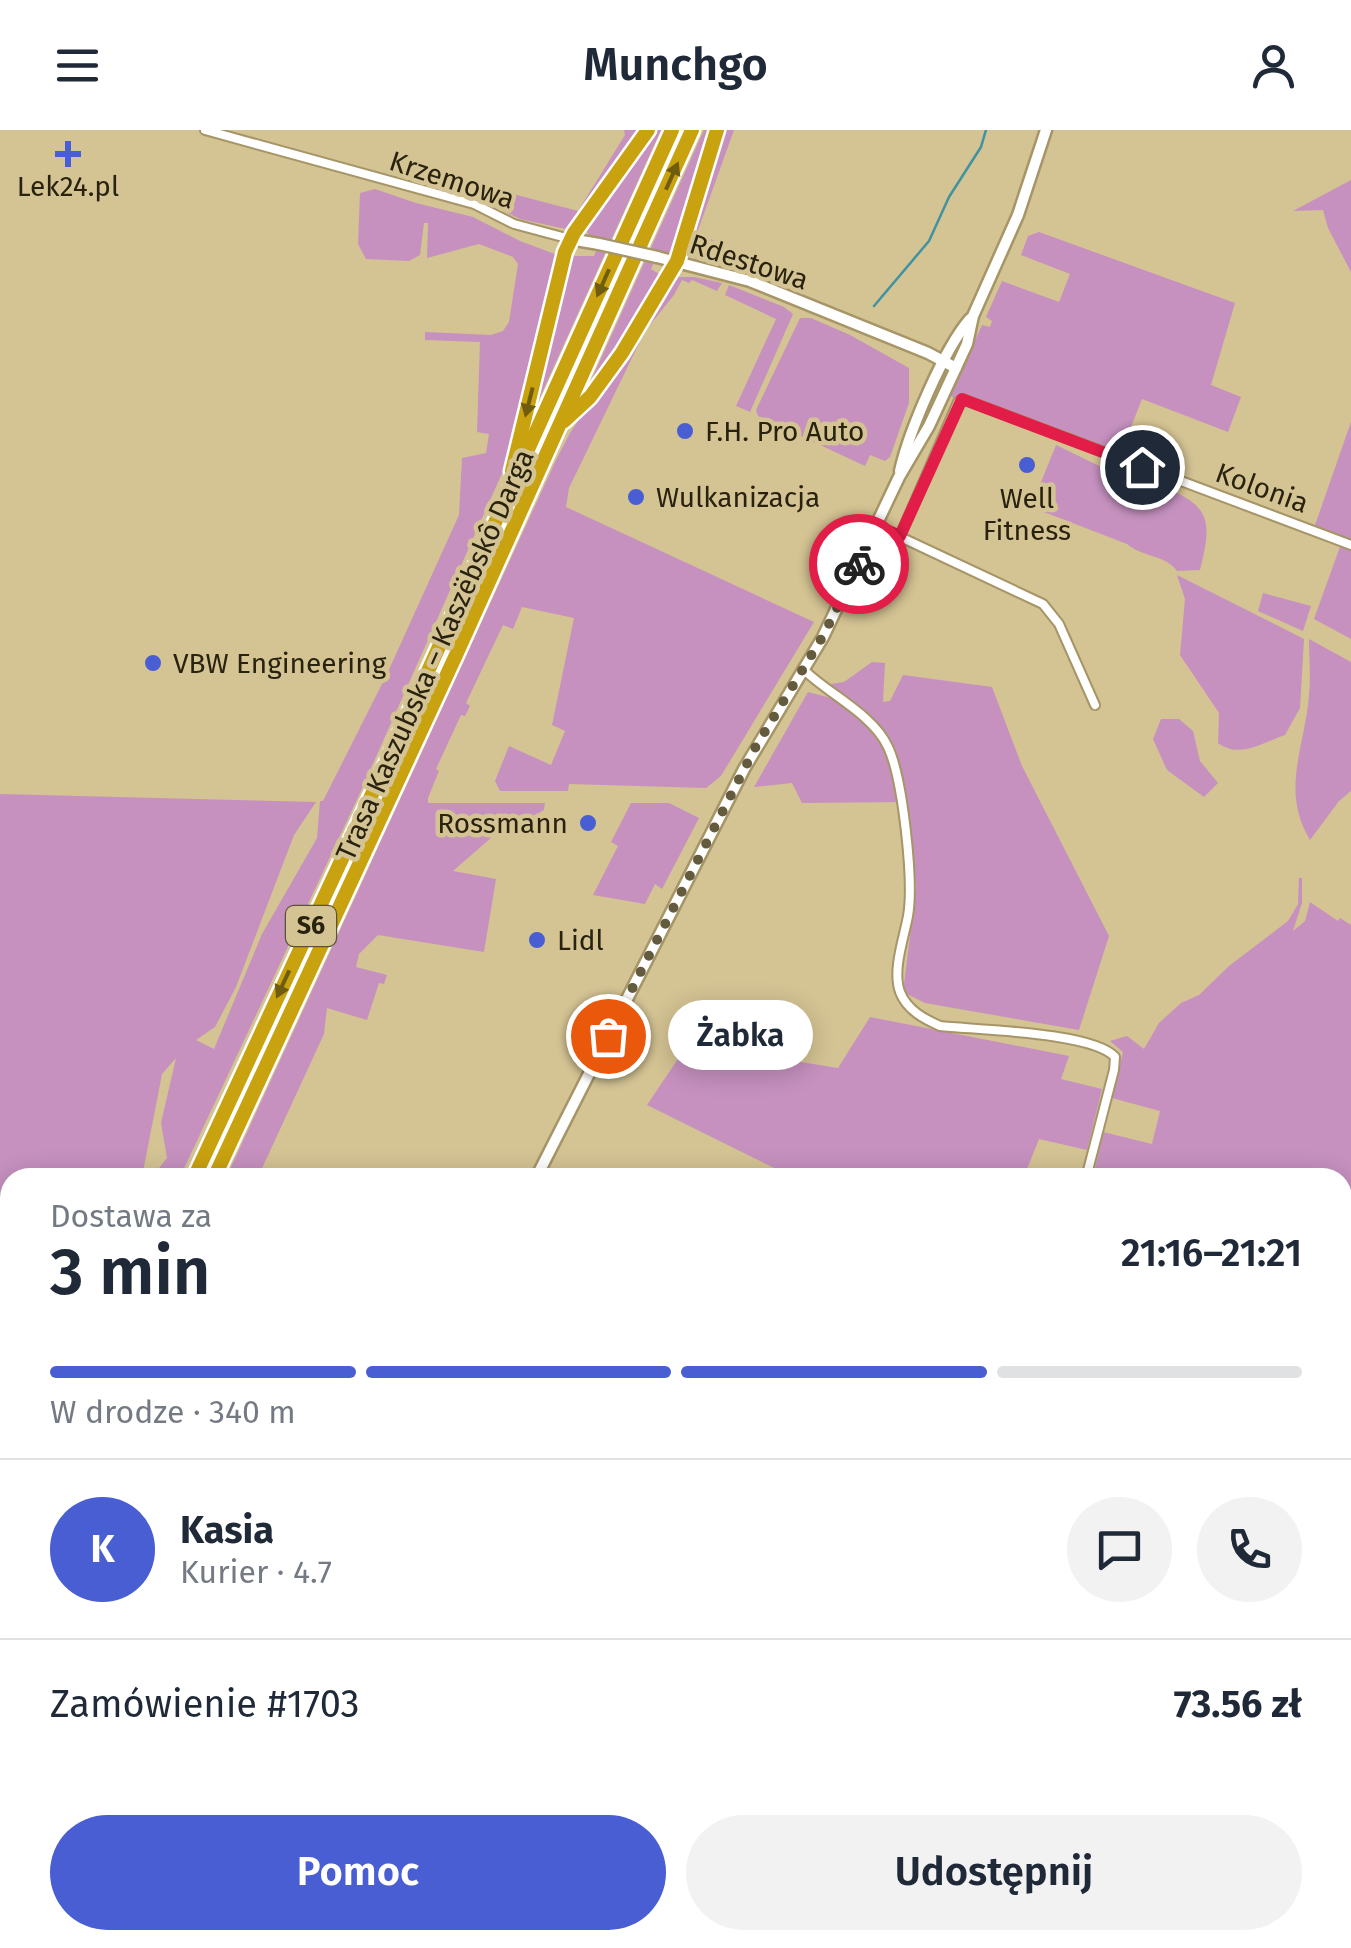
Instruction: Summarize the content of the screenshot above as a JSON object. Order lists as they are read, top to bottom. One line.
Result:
{"streets":{"highway":["Trasa Kaszubska – Kaszëbskô Darga","S6"],"street":["Krzemowa","Rdestowa","Kolonia"]},"crossings":[["Krzemowa","Rdestowa"]],"places":{"health":["Lek24.pl"],"other":["F.H. Pro Auto","Well Fitness","Wulkanizacja","VBW Engineering","Rossmann","Lidl","Żabka"]},"page":{"header":"Munchgo","bubble":"Żabka","heading":["3 min","Dostawa za","21:16–21:21"],"panel":["Kasia","Kurier · 4.7","Zamówienie #1703","73.56 zł"],"bar":"W drodze · 340 m","round":"K","buttons":["Pomoc","Udostępnij"]}}
